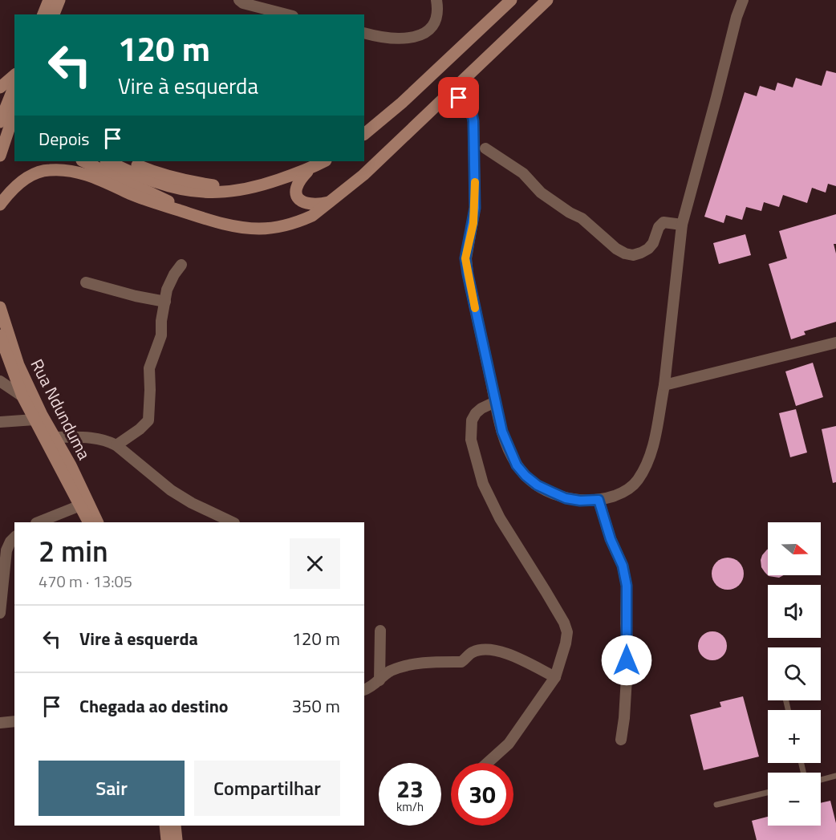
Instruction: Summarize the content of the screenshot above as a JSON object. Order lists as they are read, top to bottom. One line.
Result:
{"streets":{"main road":["Rua Ndunduma"]},"north":"right","page":{"turn":["120 m","Vire à esquerda"],"then":"Depois","map_buttons":["+","−"],"heading":["2 min","470 m · 13:05"],"list":[{"name":"Vire à esquerda","value":"120 m"},{"name":"Chegada ao destino","value":"350 m"}],"buttons":["Sair","Compartilhar"],"speed":"23 km/h","limit":"30"}}
